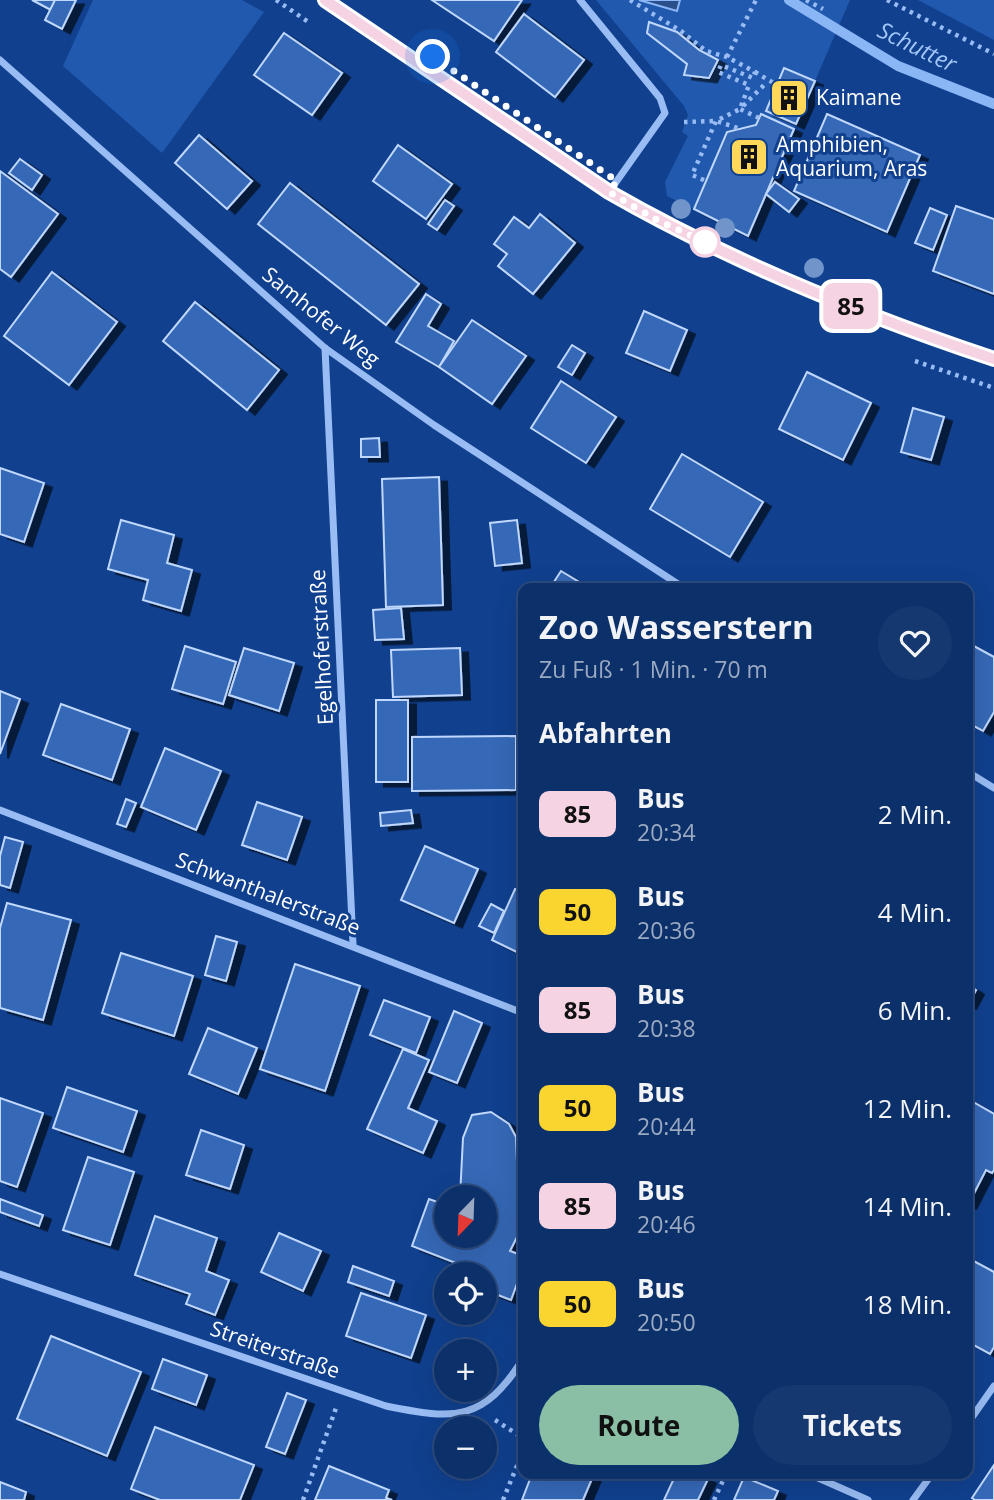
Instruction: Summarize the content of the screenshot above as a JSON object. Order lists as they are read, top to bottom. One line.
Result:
{"streets":{"street":["Samhofer Weg","Egelhoferstraße","Schwanthalerstraße","Streiterstraße"]},"crossings":[["Samhofer Weg","Egelhoferstraße"],["Egelhoferstraße","Schwanthalerstraße"]],"water":["Schutter"],"places":{"building":["Kaimane","Amphibien, Aquarium, Aras"]},"lines":["bus line 85"],"north":"bottom left","page":{"on_map":"85","heading":[["Zoo Wasserstern","Zu Fuß · 1 Min. · 70 m"],"Abfahrten"],"list":[{"mark":"85","name":"Bus","note":"20:34","value":"2 Min."},{"mark":"50","name":"Bus","note":"20:36","value":"4 Min."},{"mark":"85","name":"Bus","note":"20:38","value":"6 Min."},{"mark":"50","name":"Bus","note":"20:44","value":"12 Min."},{"mark":"85","name":"Bus","note":"20:46","value":"14 Min."},{"mark":"50","name":"Bus","note":"20:50","value":"18 Min."}],"map_buttons":["+","−"],"buttons":["Route","Tickets"]}}
